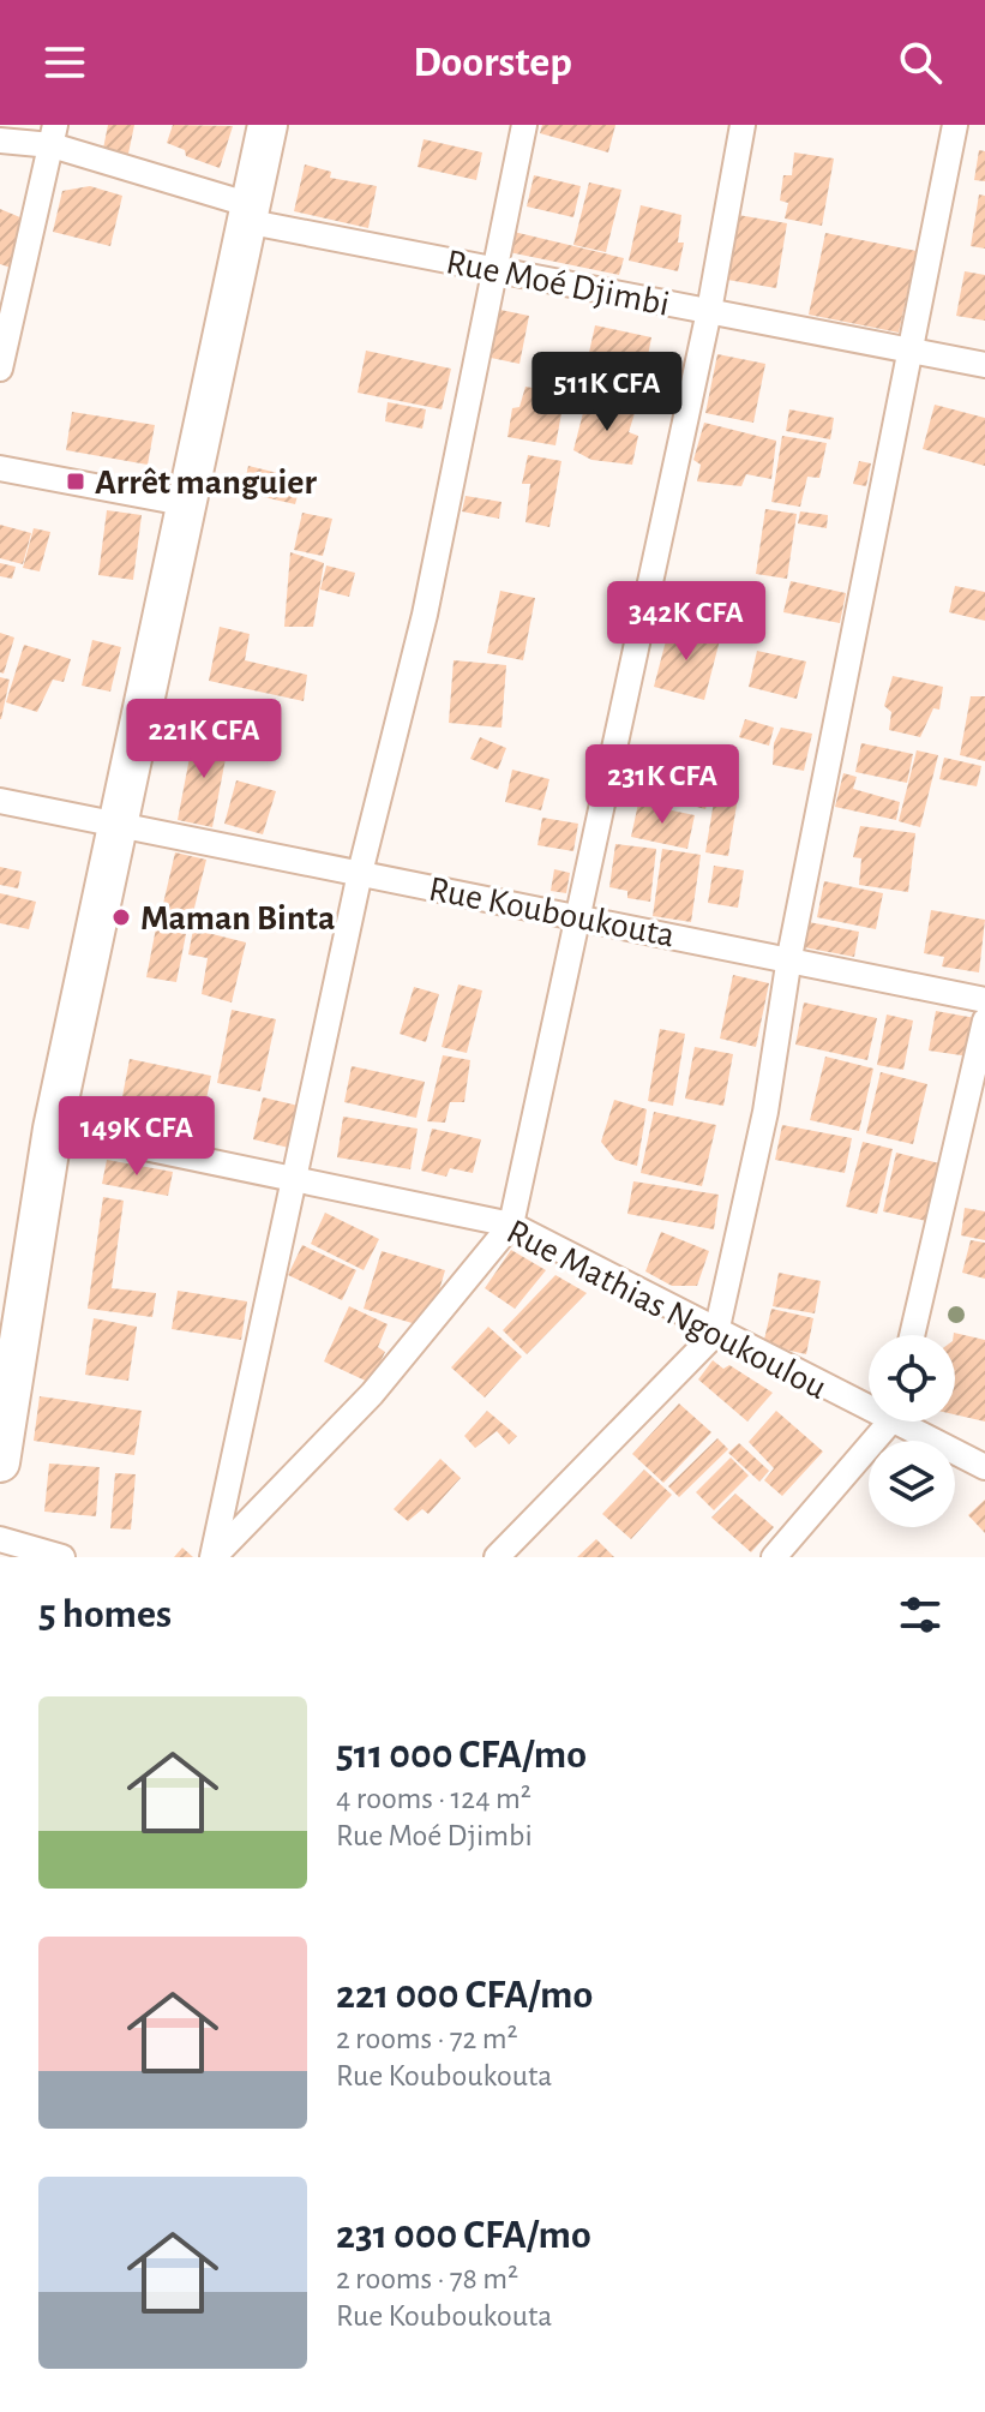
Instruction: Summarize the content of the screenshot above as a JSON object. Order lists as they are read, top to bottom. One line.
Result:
{"streets":{"street":["Rue Moé Djimbi","Rue Kouboukouta","Rue Mathias Ngoukoulou"]},"places":{"transit":["Arrêt manguier"],"other":["Maman Binta"]},"page":{"header":"Doorstep","price":["511K CFA","342K CFA","221K CFA","231K CFA","149K CFA"],"heading":"5 homes","list":[{"name":"511 000 CFA/mo","note":"4 rooms · 124 m² · Rue Moé Djimbi"},{"name":"221 000 CFA/mo","note":"2 rooms · 72 m² · Rue Kouboukouta"},{"name":"231 000 CFA/mo","note":"2 rooms · 78 m² · Rue Kouboukouta"}]}}
